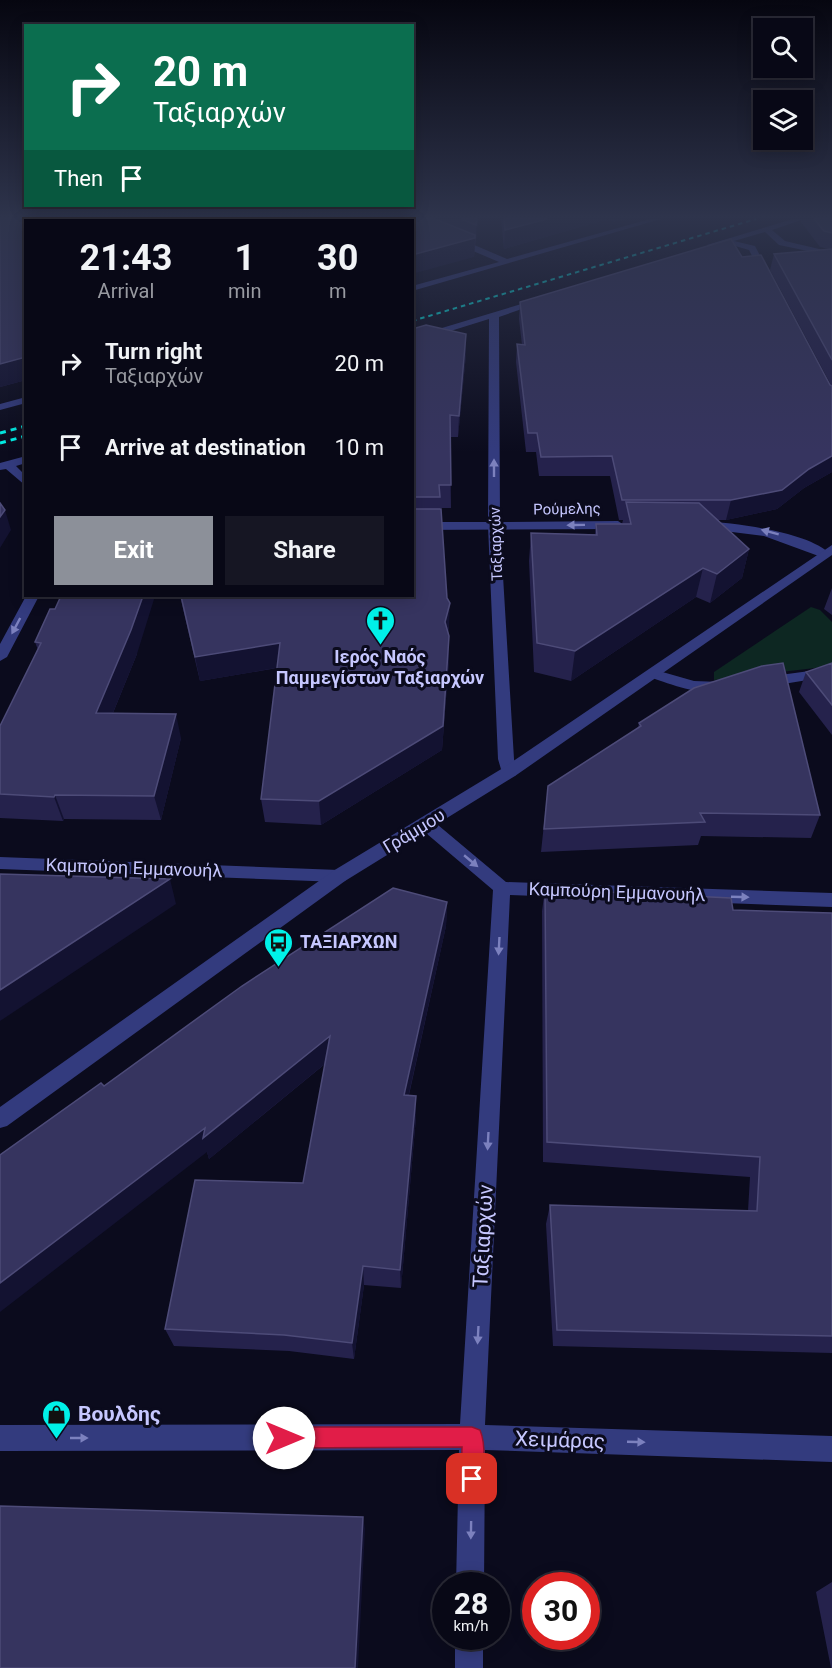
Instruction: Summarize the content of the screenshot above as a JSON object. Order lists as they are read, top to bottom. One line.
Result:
{"streets":{"street":["Ρούμελης","Ταξιαρχών","Γράμμου","Καμπούρη Εμμανουήλ","Χειμάρας"]},"crossings":[["Ρούμελης","Ταξιαρχών"],["Ταξιαρχών","Γράμμου"],["Ταξιαρχών","Καμπούρη Εμμανουήλ"],["Ταξιαρχών","Χειμάρας"],["Γράμμου","Καμπούρη Εμμανουήλ"]],"one_way":["Ρούμελης","Καμπούρη Εμμανουήλ","Χειμάρας"],"places":{"church":["Ιερός Ναός Παμμεγίστων Ταξιαρχών"],"bus stop":["ΤΑΞΙΑΡΧΩΝ"],"shop":["Βουλδης"]},"page":{"turn":["20 m","Ταξιαρχών"],"then":"Then","eta":["21:43","Arrival","1","min","30","m"],"list":[{"name":"Turn right","note":"Ταξιαρχών","value":"20 m"},{"name":"Arrive at destination","value":"10 m"}],"buttons":["Exit","Share"],"speed":"28 km/h","limit":"30"}}
